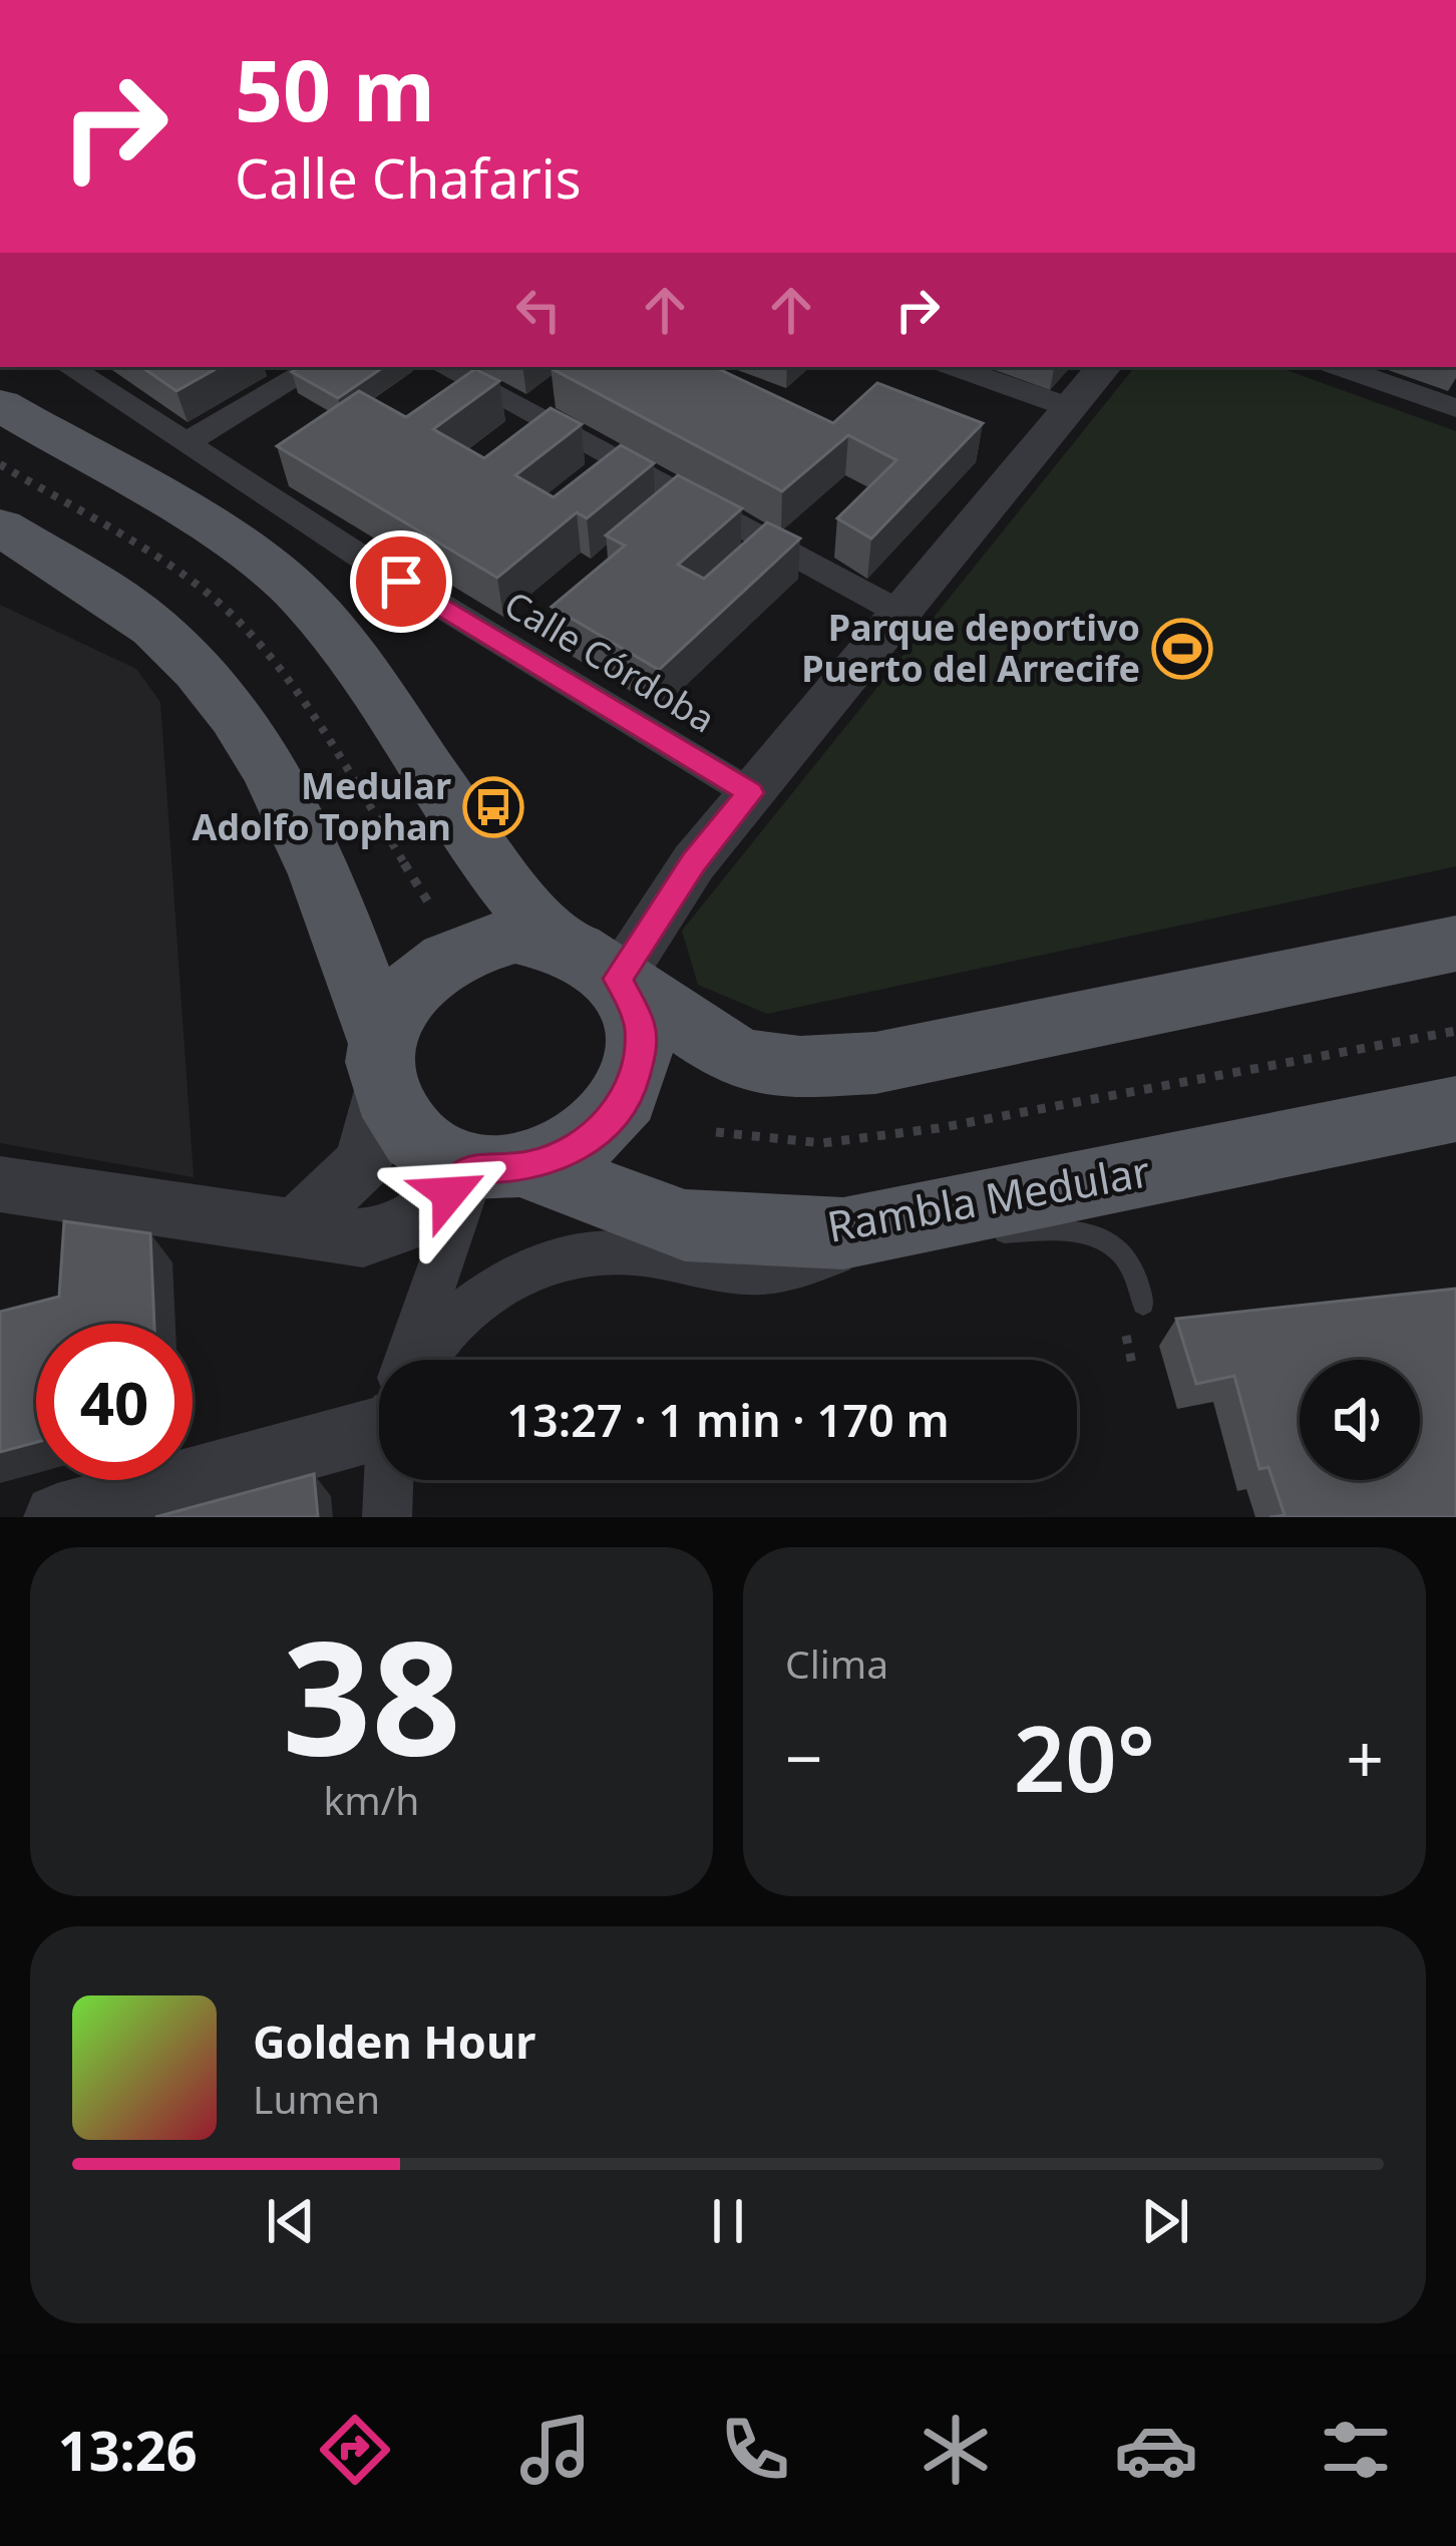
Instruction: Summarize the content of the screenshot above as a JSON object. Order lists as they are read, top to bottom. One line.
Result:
{"streets":{"main road":["Rambla Medular"],"street":["Calle Córdoba"]},"places":{"sports":["Parque deportivo Puerto del Arrecife"],"bus stop":["Medular Adolfo Tophan"]},"page":{"turn":["50 m","Calle Chafaris"],"limit":"40","trip":"13:27 · 1 min · 170 m","tile":[["38","km/h"],"Clima"],"heat":["−","20°","+"],"song":["Golden Hour","Lumen"],"tabs":"13:26"}}
